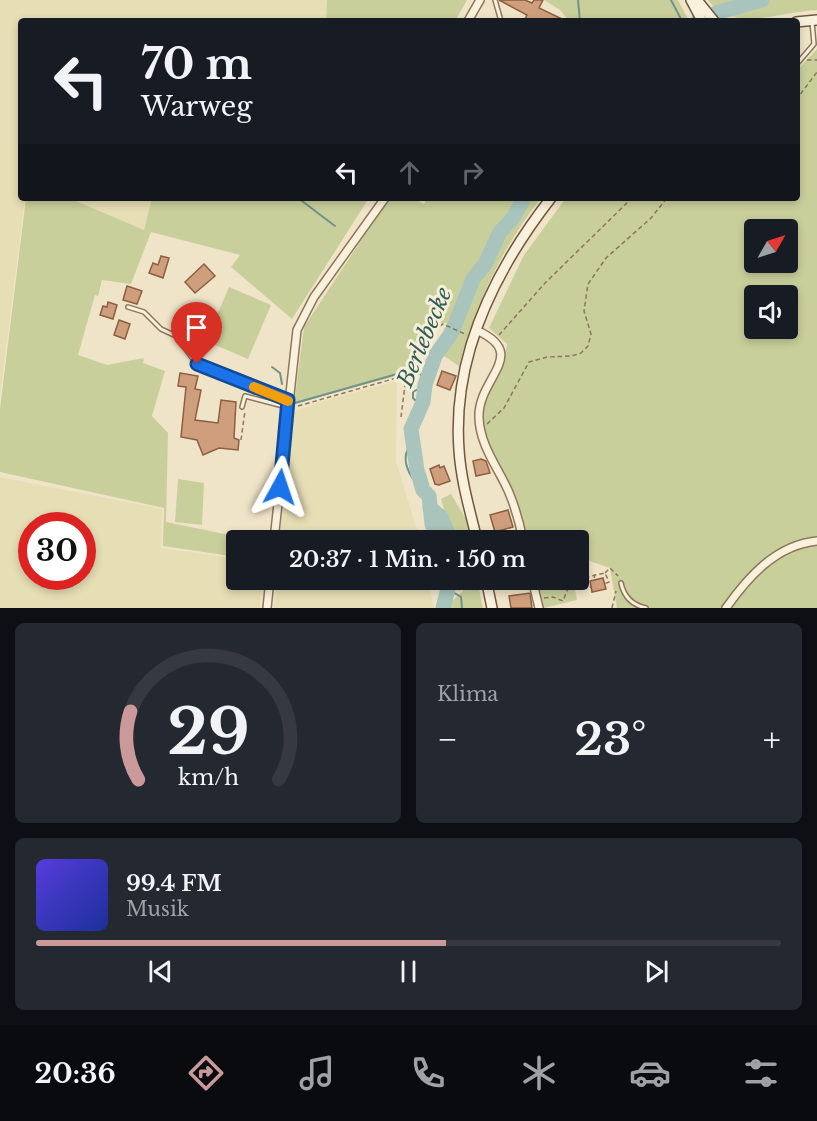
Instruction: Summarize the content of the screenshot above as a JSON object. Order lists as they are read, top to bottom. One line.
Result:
{"water":["Berlebecke"],"north":"top right","page":{"turn":["70 m","Warweg"],"limit":"30","trip":"20:37 · 1 Min. · 150 m","tile":"Klima","heat":["−","23°","+"],"song":["99.4 FM","Musik"],"tabs":"20:36","gauge":["29","km/h"]}}
